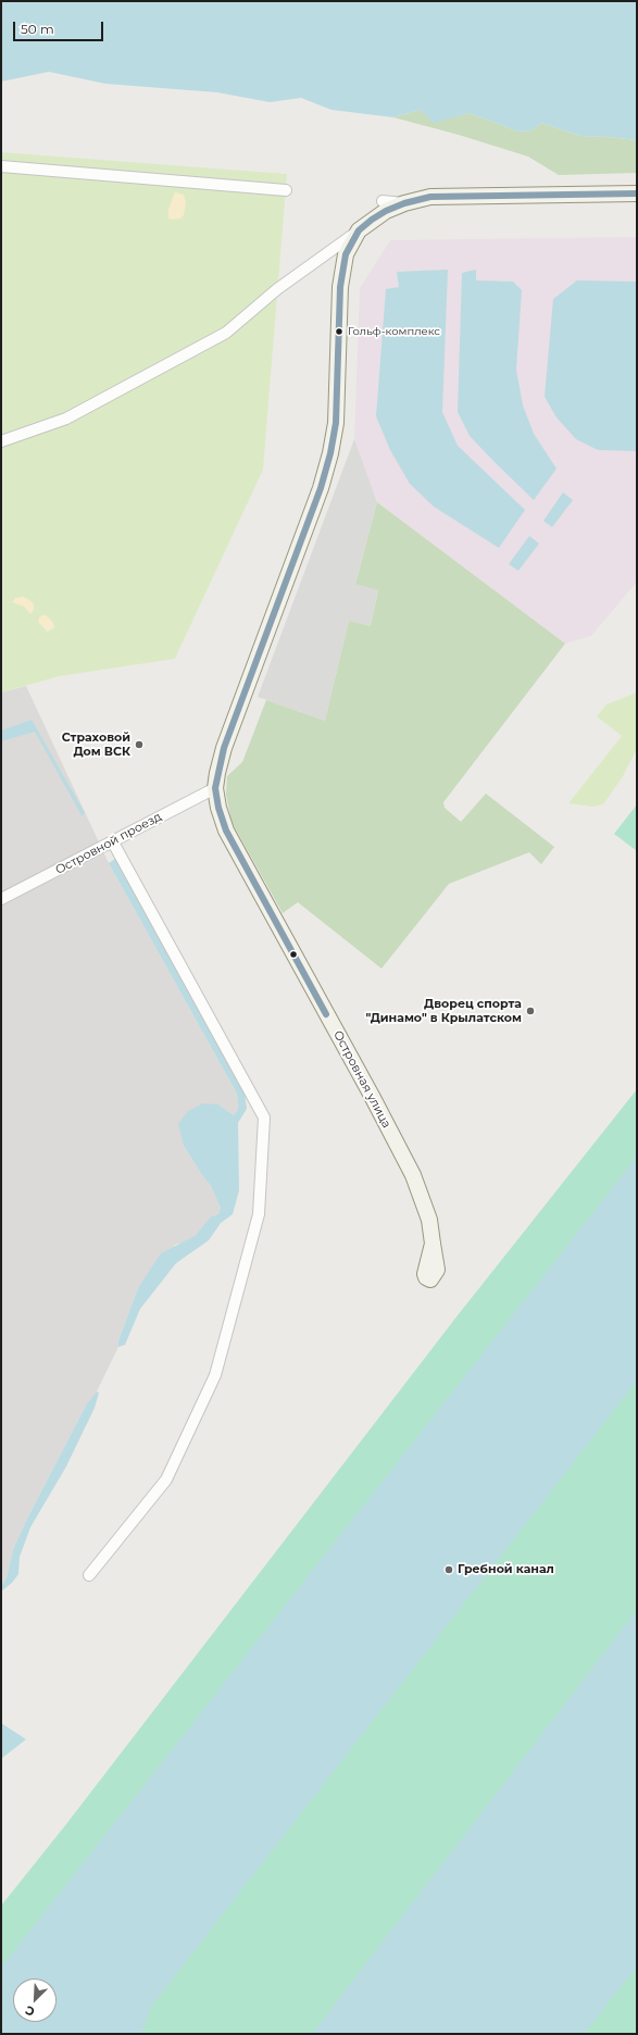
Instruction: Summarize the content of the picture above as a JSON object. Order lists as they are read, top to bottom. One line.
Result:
{"streets":{"street":["Островной проезд","Островная улица"]},"crossings":[["Островной проезд","Островная улица"]],"places":["Гольф-комплекс","Страховой Дом ВСК","Дворец спорта \"Динамо\" в Крылатском","Гребной канал"],"scale_bar":"50 m","north":"bottom left"}
